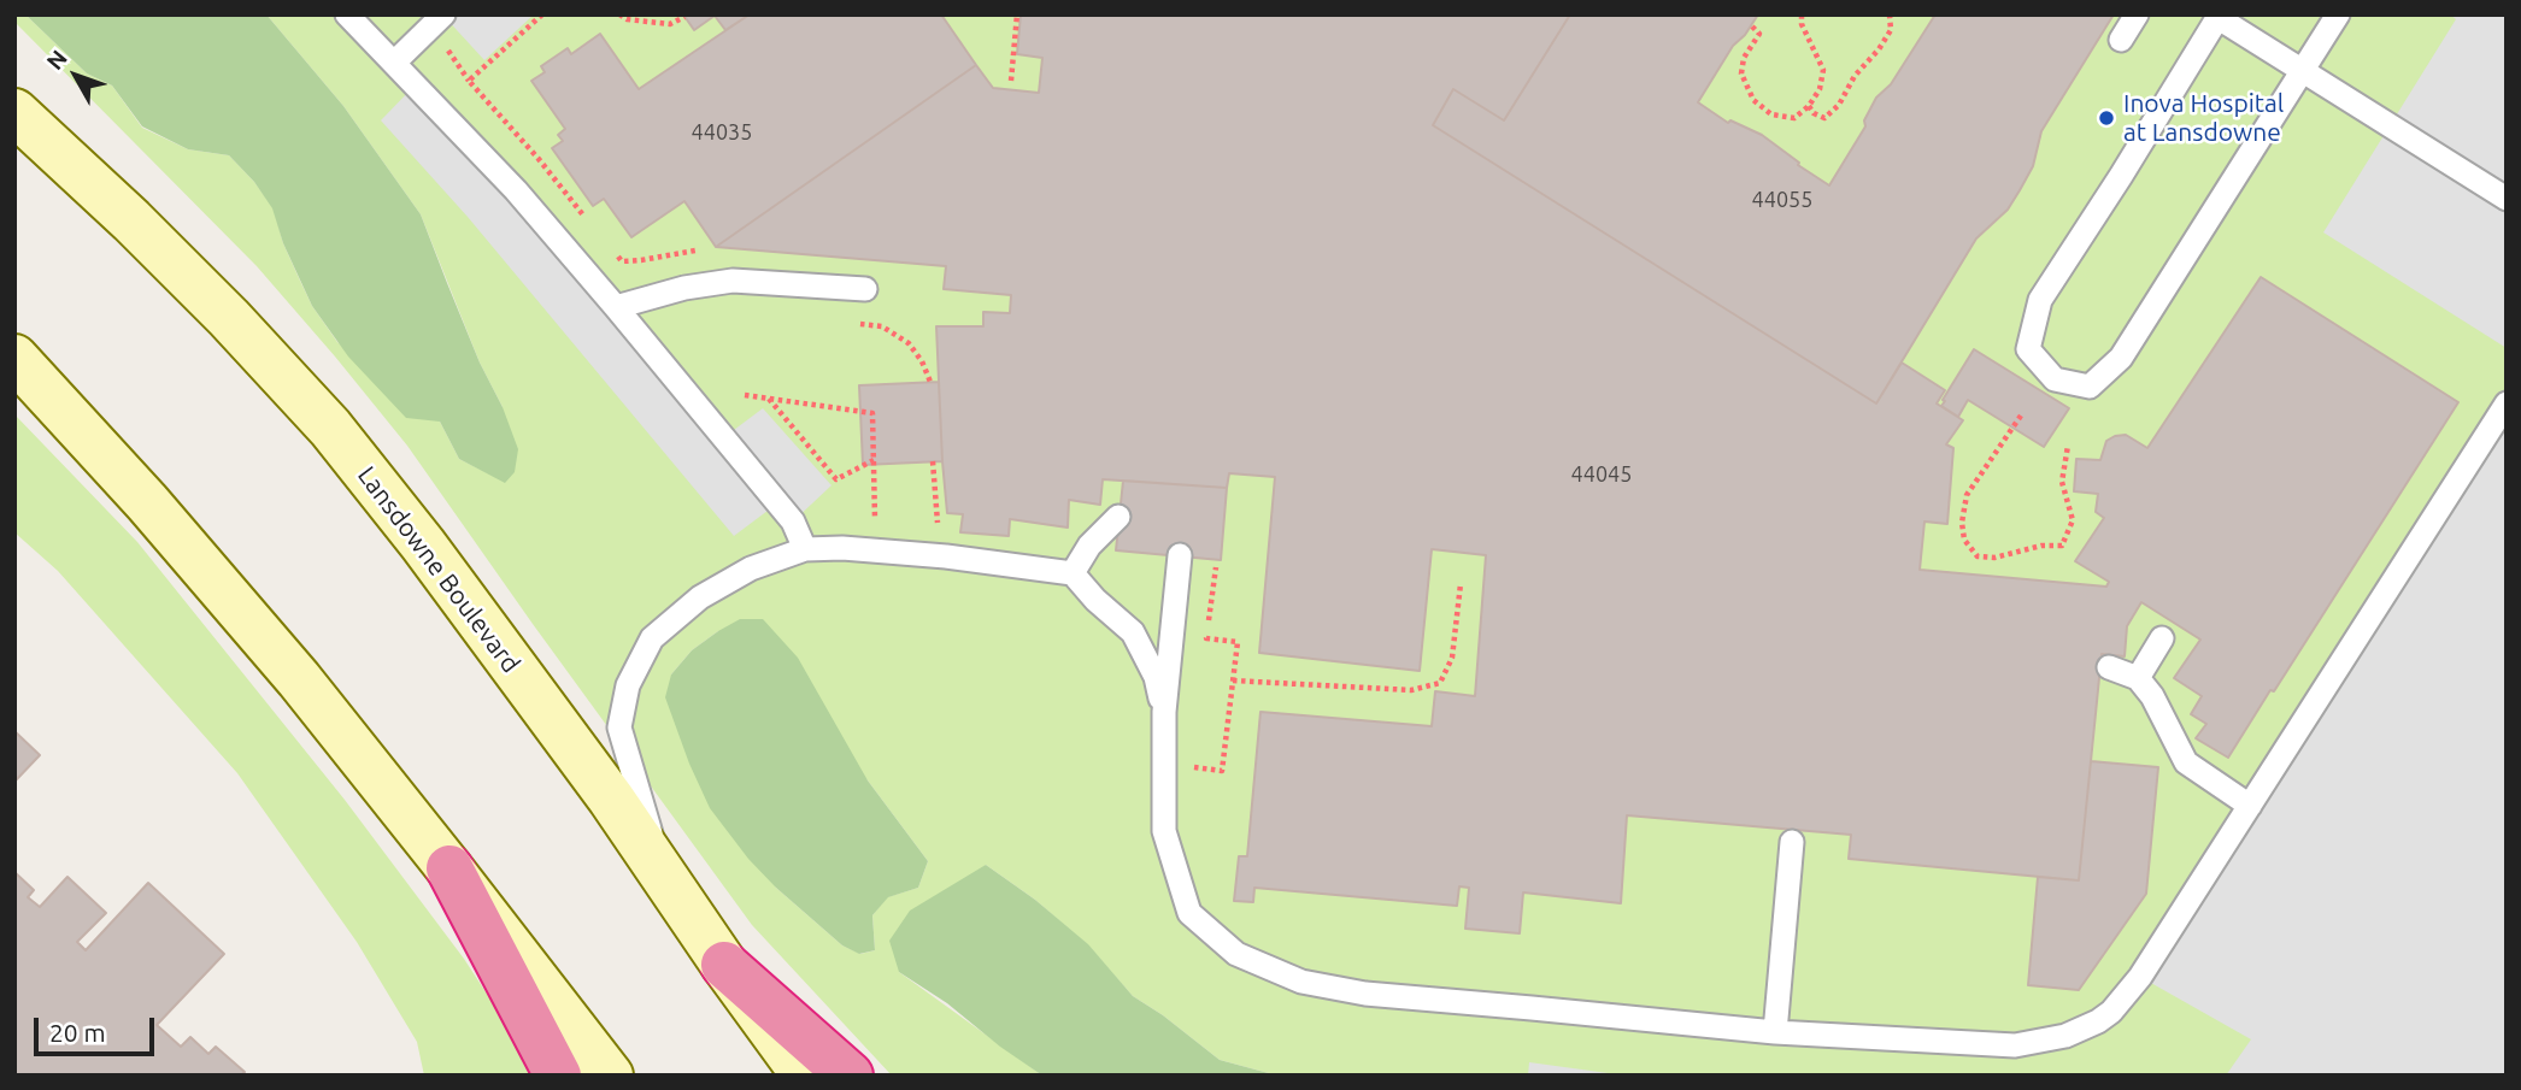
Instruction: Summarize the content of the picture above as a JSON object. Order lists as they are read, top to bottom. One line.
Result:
{"streets":{"main road":["Lansdowne Boulevard"]},"places":["Inova Hospital at Lansdowne"],"house_numbers":["44035","44055","44045"],"scale_bar":"20 m","north":"top left"}
